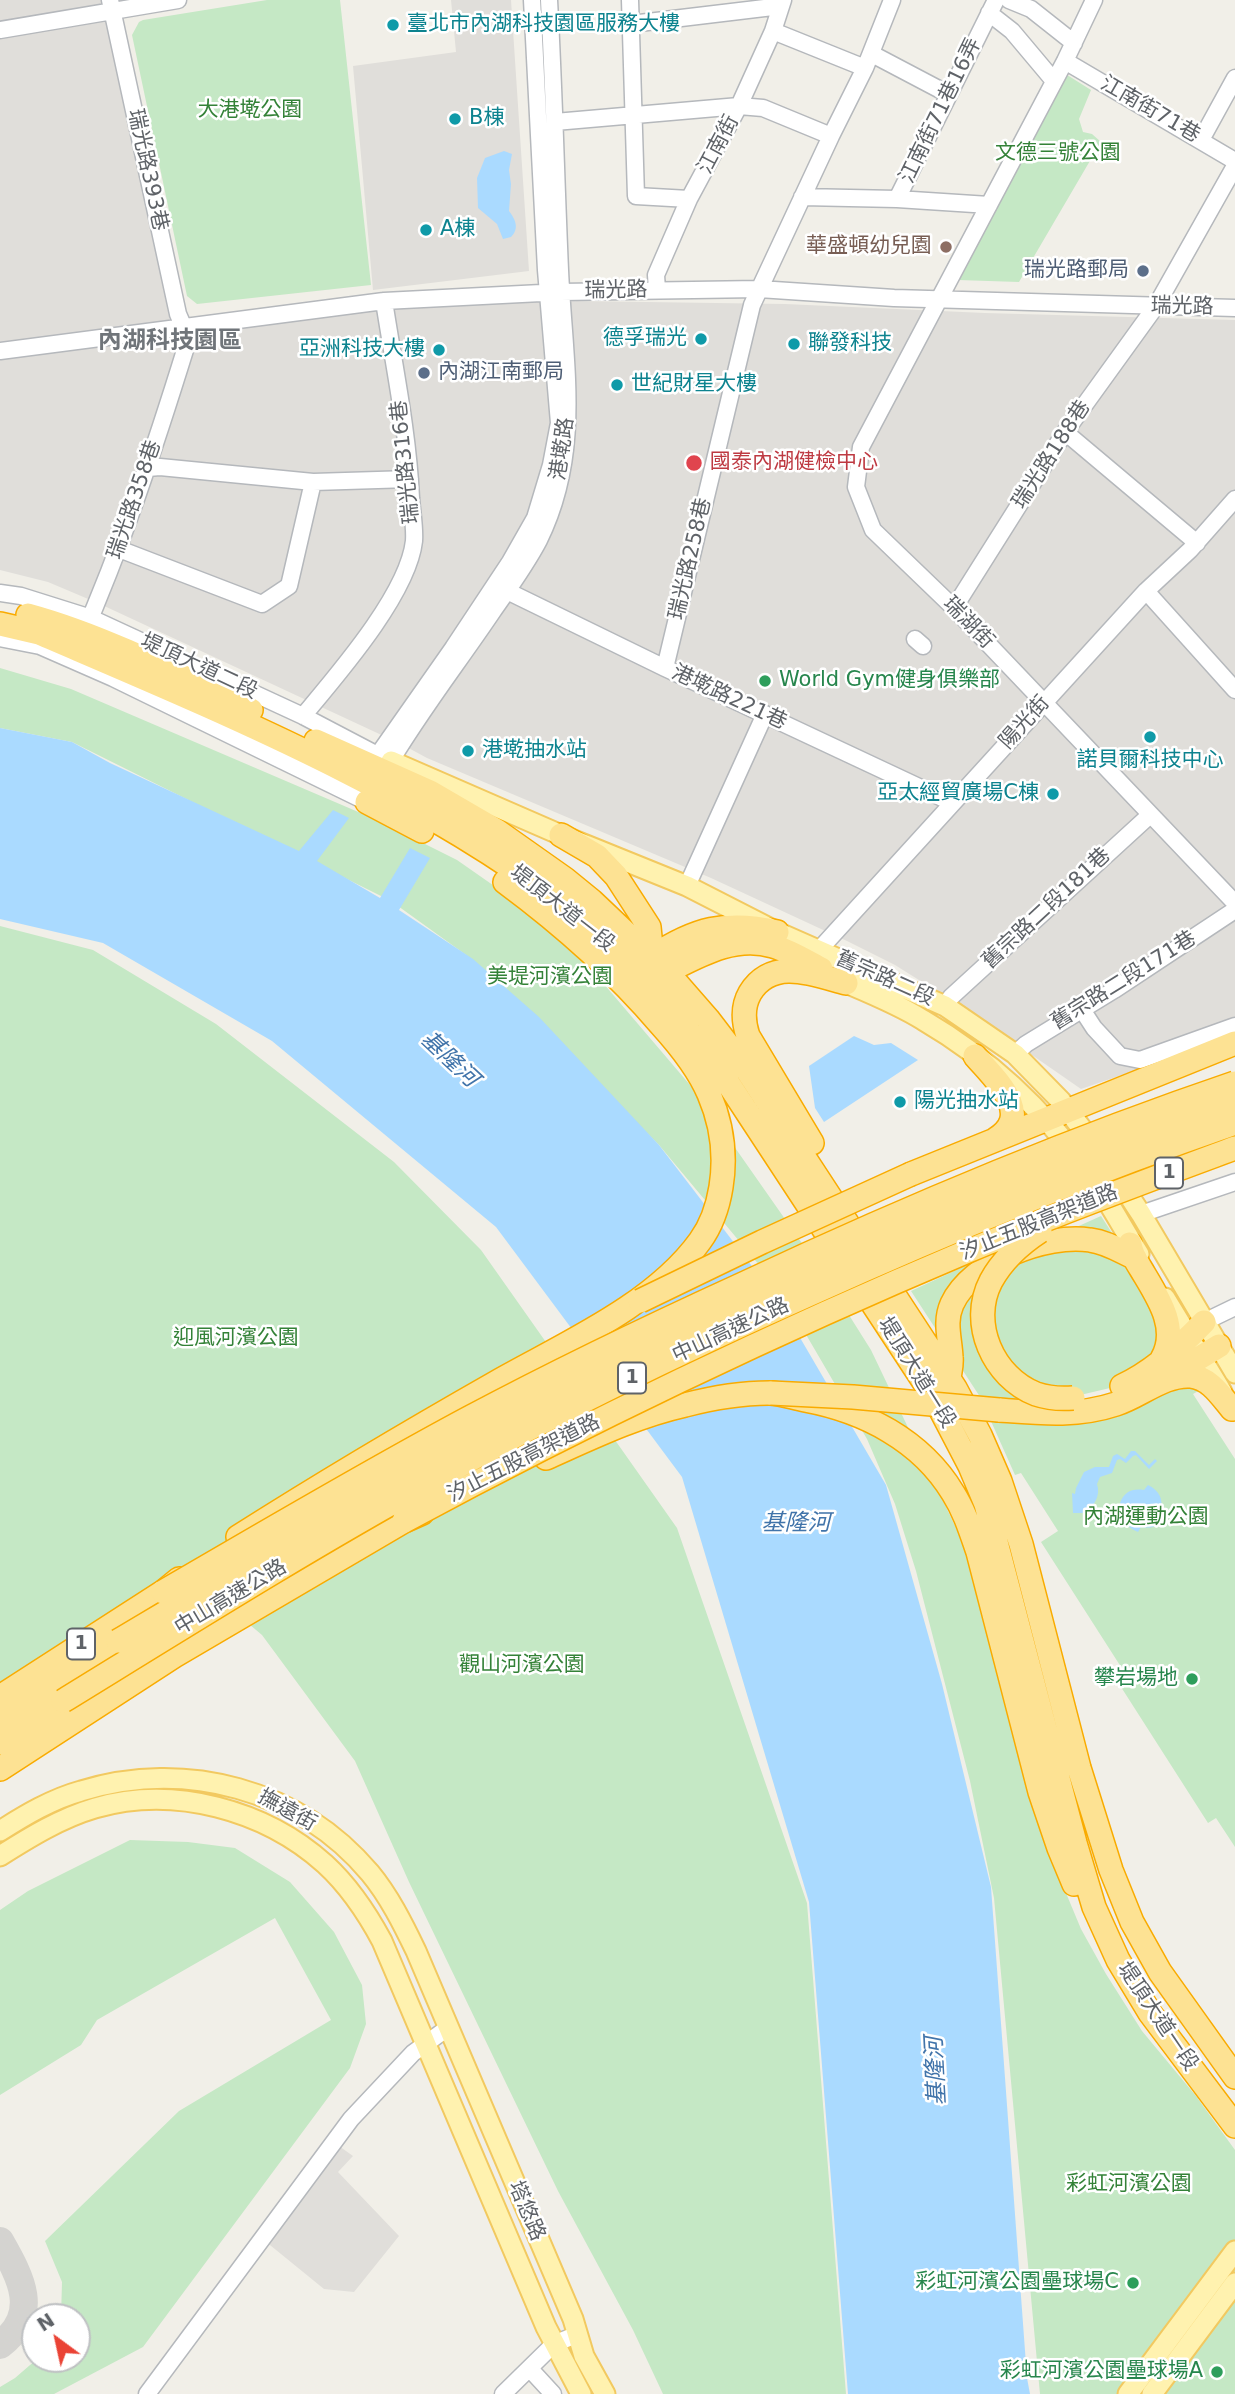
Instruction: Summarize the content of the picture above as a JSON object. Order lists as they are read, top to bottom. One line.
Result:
{"streets":{"highway":["堤頂大道二段","堤頂大道一段","1","汐止五股高架道路","中山高速公路"],"main road":["舊宗路二段","撫遠街","塔悠路"],"street":["江南街71巷","江南街71巷16弄","江南街","瑞光路393巷","瑞光路","港墘路","瑞光路188巷","瑞光路316巷","瑞光路358巷","瑞光路258巷","瑞湖街","港墘路221巷","陽光街","舊宗路二段181巷","舊宗路二段171巷"]},"crossings":[["江南街71巷16弄","瑞光路258巷"],["江南街","瑞光路"],["瑞光路393巷","瑞光路"],["瑞光路393巷","瑞光路358巷"],["瑞光路","港墘路"],["瑞光路","瑞光路188巷"],["瑞光路","瑞光路316巷"],["瑞光路","瑞光路358巷"],["瑞光路","瑞光路258巷"],["瑞光路","瑞湖街"],["港墘路","堤頂大道二段"],["港墘路","港墘路221巷"],["港墘路","堤頂大道一段"],["港墘路","舊宗路二段"],["瑞光路188巷","瑞湖街"],["瑞光路316巷","堤頂大道二段"],["瑞光路358巷","堤頂大道二段"],["瑞光路258巷","港墘路221巷"],["瑞湖街","陽光街"],["瑞湖街","舊宗路二段181巷"],["堤頂大道二段","堤頂大道一段"],["堤頂大道二段","舊宗路二段"],["港墘路221巷","陽光街"],["陽光街","舊宗路二段"],["堤頂大道一段","舊宗路二段"],["舊宗路二段181巷","舊宗路二段"],["舊宗路二段","舊宗路二段171巷"],["撫遠街","塔悠路"]],"districts":["內湖科技園區"],"water":["基隆河"],"parks":["大港墘公園","文德三號公園","美堤河濱公園","迎風河濱公園","內湖運動公園","觀山河濱公園","彩虹河濱公園"],"places":["臺北市內湖科技園區服務大樓","B棟","A棟","華盛頓幼兒園","瑞光路郵局","德孚瑞光","聯發科技","亞洲科技大樓","內湖江南郵局","世紀財星大樓","國泰內湖健檢中心","World Gym健身俱樂部","諾貝爾科技中心","港墘抽水站","亞太經貿廣場C棟","陽光抽水站","攀岩場地","彩虹河濱公園壘球場C","彩虹河濱公園壘球場A"],"north":"top left"}
